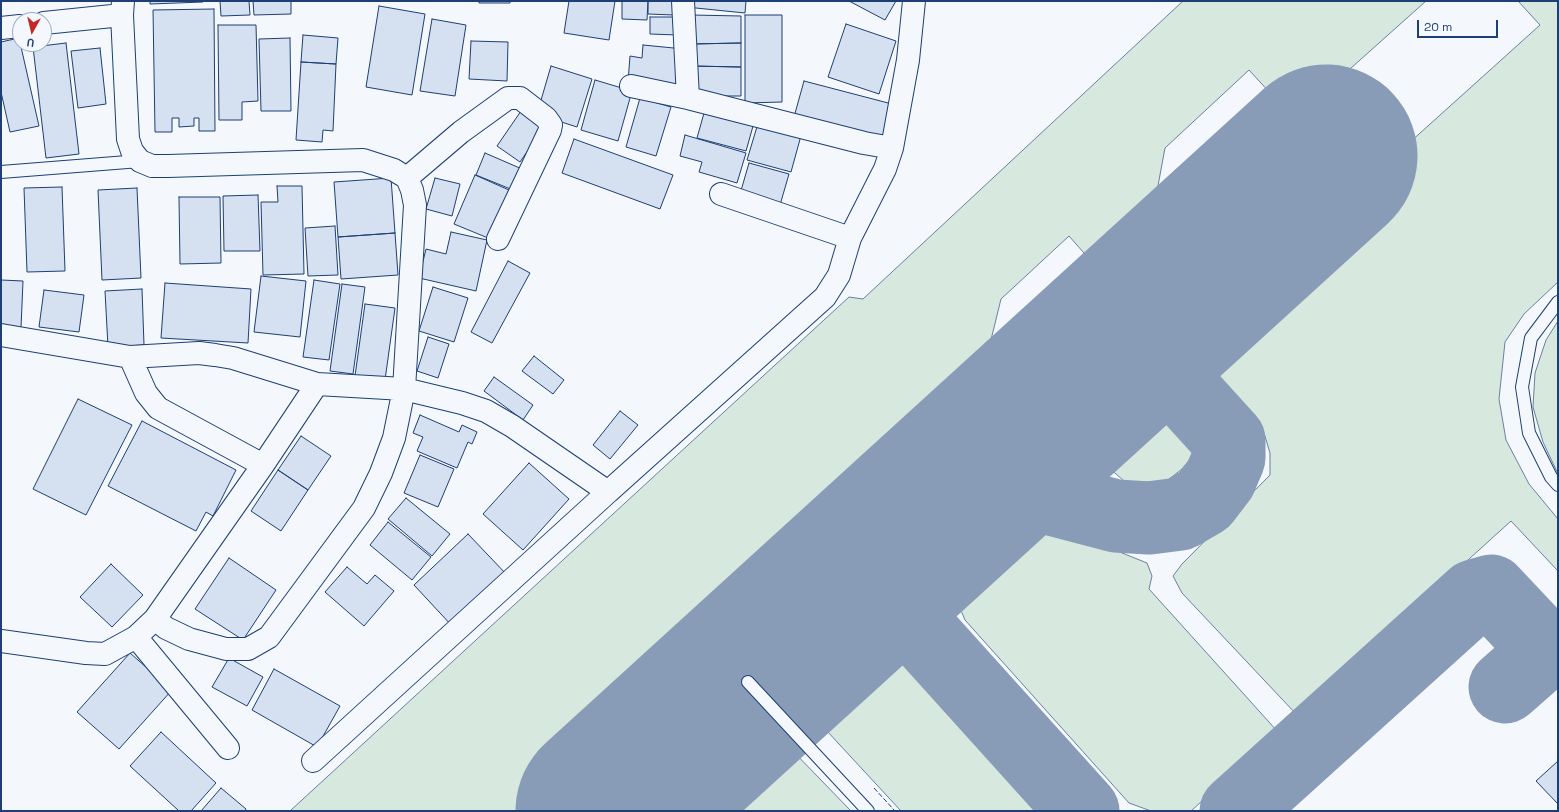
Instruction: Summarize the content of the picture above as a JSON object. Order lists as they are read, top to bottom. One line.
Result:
{"scale_bar":"20 m","north":"bottom"}
